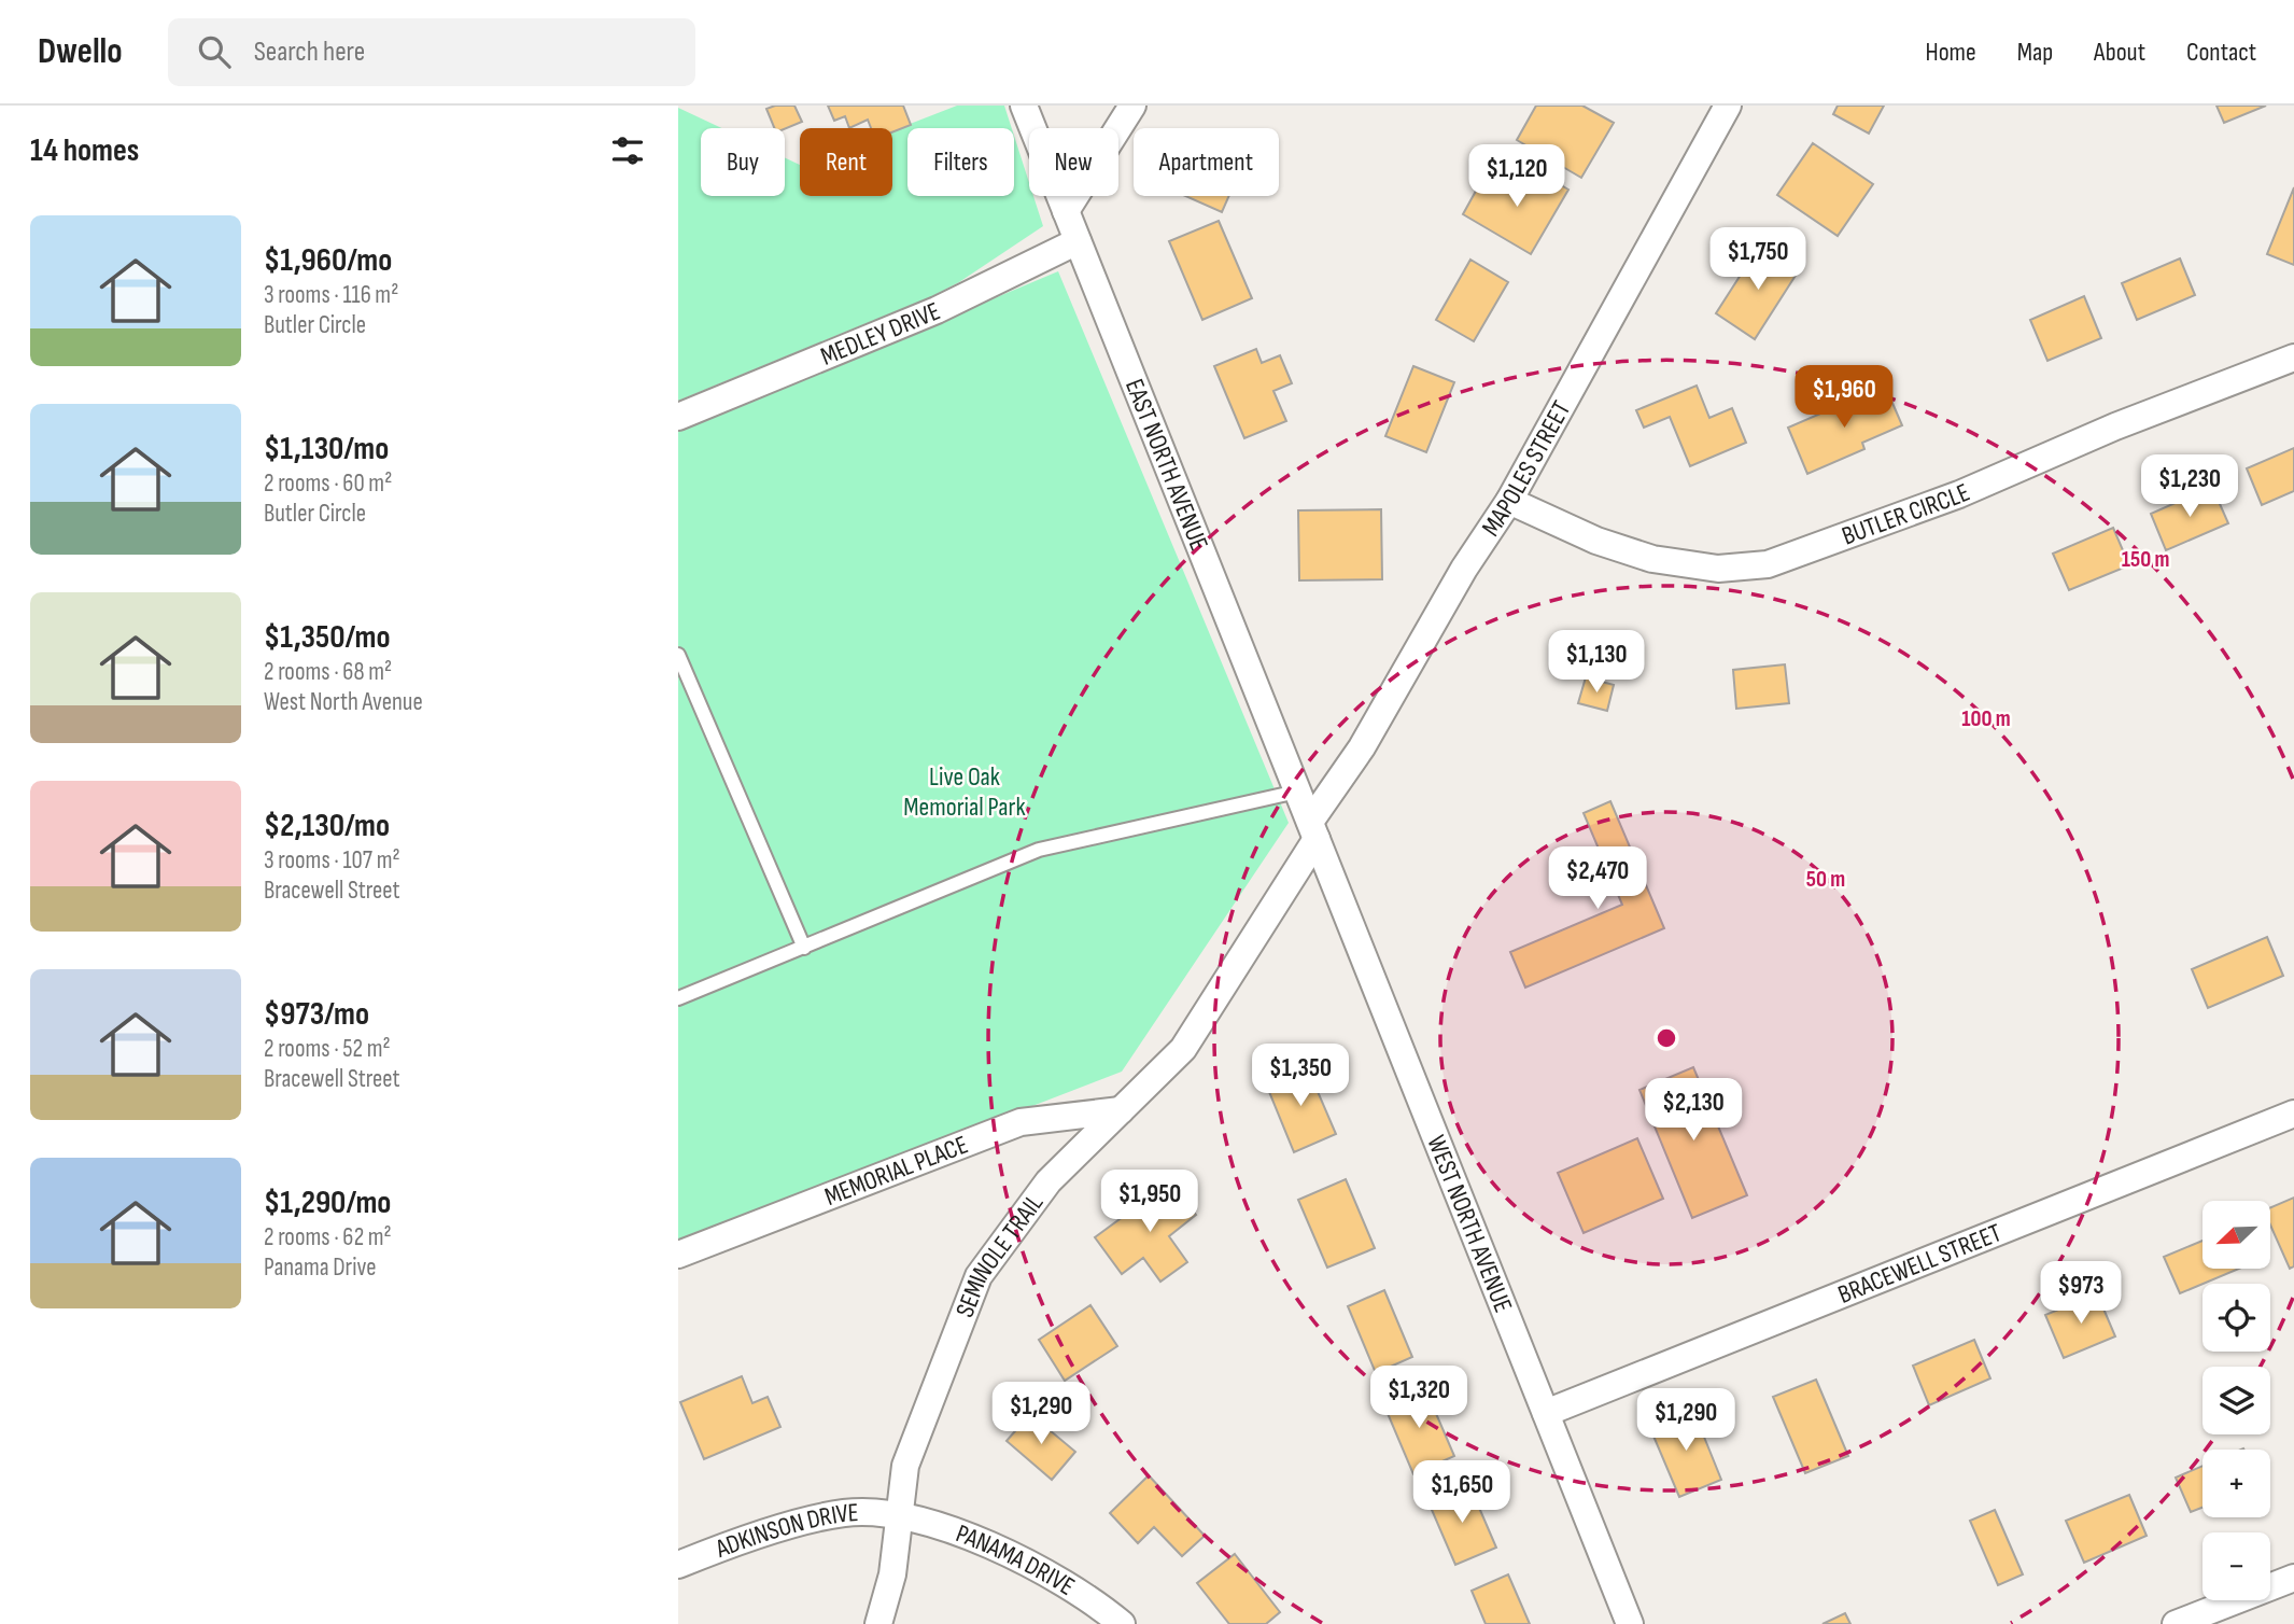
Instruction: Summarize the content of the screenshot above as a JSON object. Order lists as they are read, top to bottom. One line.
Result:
{"streets":{"street":["MEDLEY DRIVE","EAST NORTH AVENUE","MAPOLES STREET","BUTLER CIRCLE","MEMORIAL PLACE","WEST NORTH AVENUE","SEMINOLE TRAIL","BRACEWELL STREET","ADKINSON DRIVE","PANAMA DRIVE"]},"crossings":[["MEDLEY DRIVE","EAST NORTH AVENUE"],["EAST NORTH AVENUE","MAPOLES STREET"],["EAST NORTH AVENUE","WEST NORTH AVENUE"],["EAST NORTH AVENUE","SEMINOLE TRAIL"],["MAPOLES STREET","BUTLER CIRCLE"],["MAPOLES STREET","WEST NORTH AVENUE"],["MAPOLES STREET","SEMINOLE TRAIL"],["MEMORIAL PLACE","SEMINOLE TRAIL"],["WEST NORTH AVENUE","SEMINOLE TRAIL"],["WEST NORTH AVENUE","BRACEWELL STREET"],["SEMINOLE TRAIL","ADKINSON DRIVE"],["SEMINOLE TRAIL","PANAMA DRIVE"],["ADKINSON DRIVE","PANAMA DRIVE"]],"parks":["Live Oak Memorial Park"],"north":"bottom left","page":{"header":"Dwello","search":"Search here","nav":["Home","Map","About","Contact"],"heading":"14 homes","chip":["Buy","Rent","Filters","New","Apartment"],"price":["$1,120","$1,750","$1,960","$1,230","$1,130","$2,470","$1,350","$2,130","$1,950","$973","$1,320","$1,290","$1,290","$1,650"],"list":[{"name":"$1,960/mo","note":"3 rooms · 116 m² · Butler Circle"},{"name":"$1,130/mo","note":"2 rooms · 60 m² · Butler Circle"},{"name":"$1,350/mo","note":"2 rooms · 68 m² · West North Avenue"},{"name":"$2,130/mo","note":"3 rooms · 107 m² · Bracewell Street"},{"name":"$973/mo","note":"2 rooms · 52 m² · Bracewell Street"},{"name":"$1,290/mo","note":"2 rooms · 62 m² · Panama Drive"}],"map_buttons":["+","−"]},"rings":["150 m","100 m","50 m"]}
